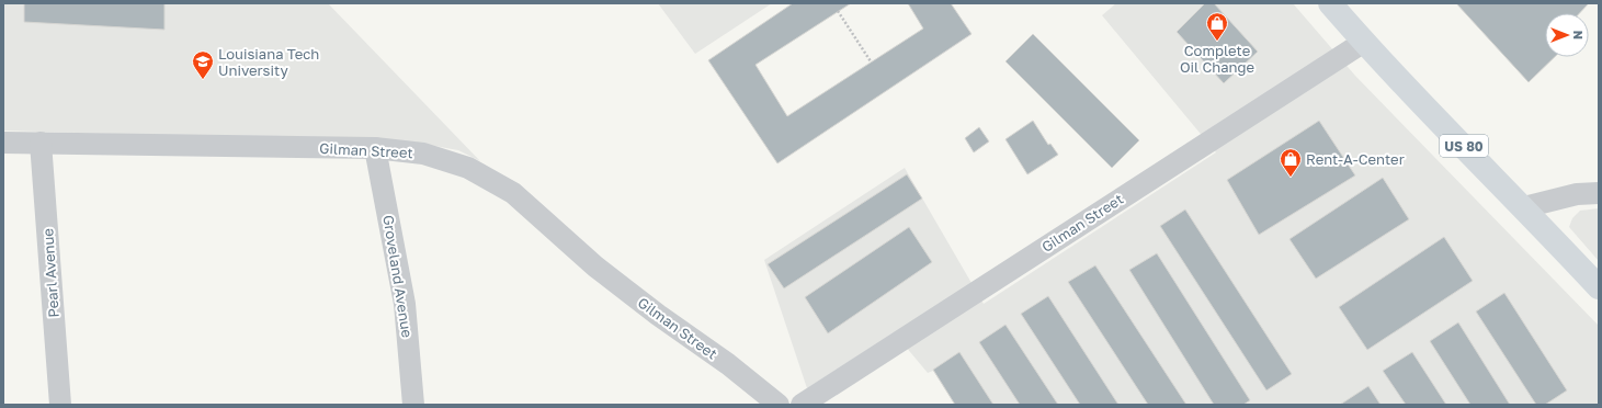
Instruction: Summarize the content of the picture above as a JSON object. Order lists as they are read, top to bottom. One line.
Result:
{"streets":{"main road":["US 80"],"street":["Gilman Street","Pearl Avenue","Groveland Avenue"]},"crossings":[["US 80","Gilman Street"],["Gilman Street","Pearl Avenue"],["Gilman Street","Groveland Avenue"]],"places":{"shop":["Complete Oil Change","Rent-A-Center"],"school or university":["Louisiana Tech University"]},"north":"right"}
